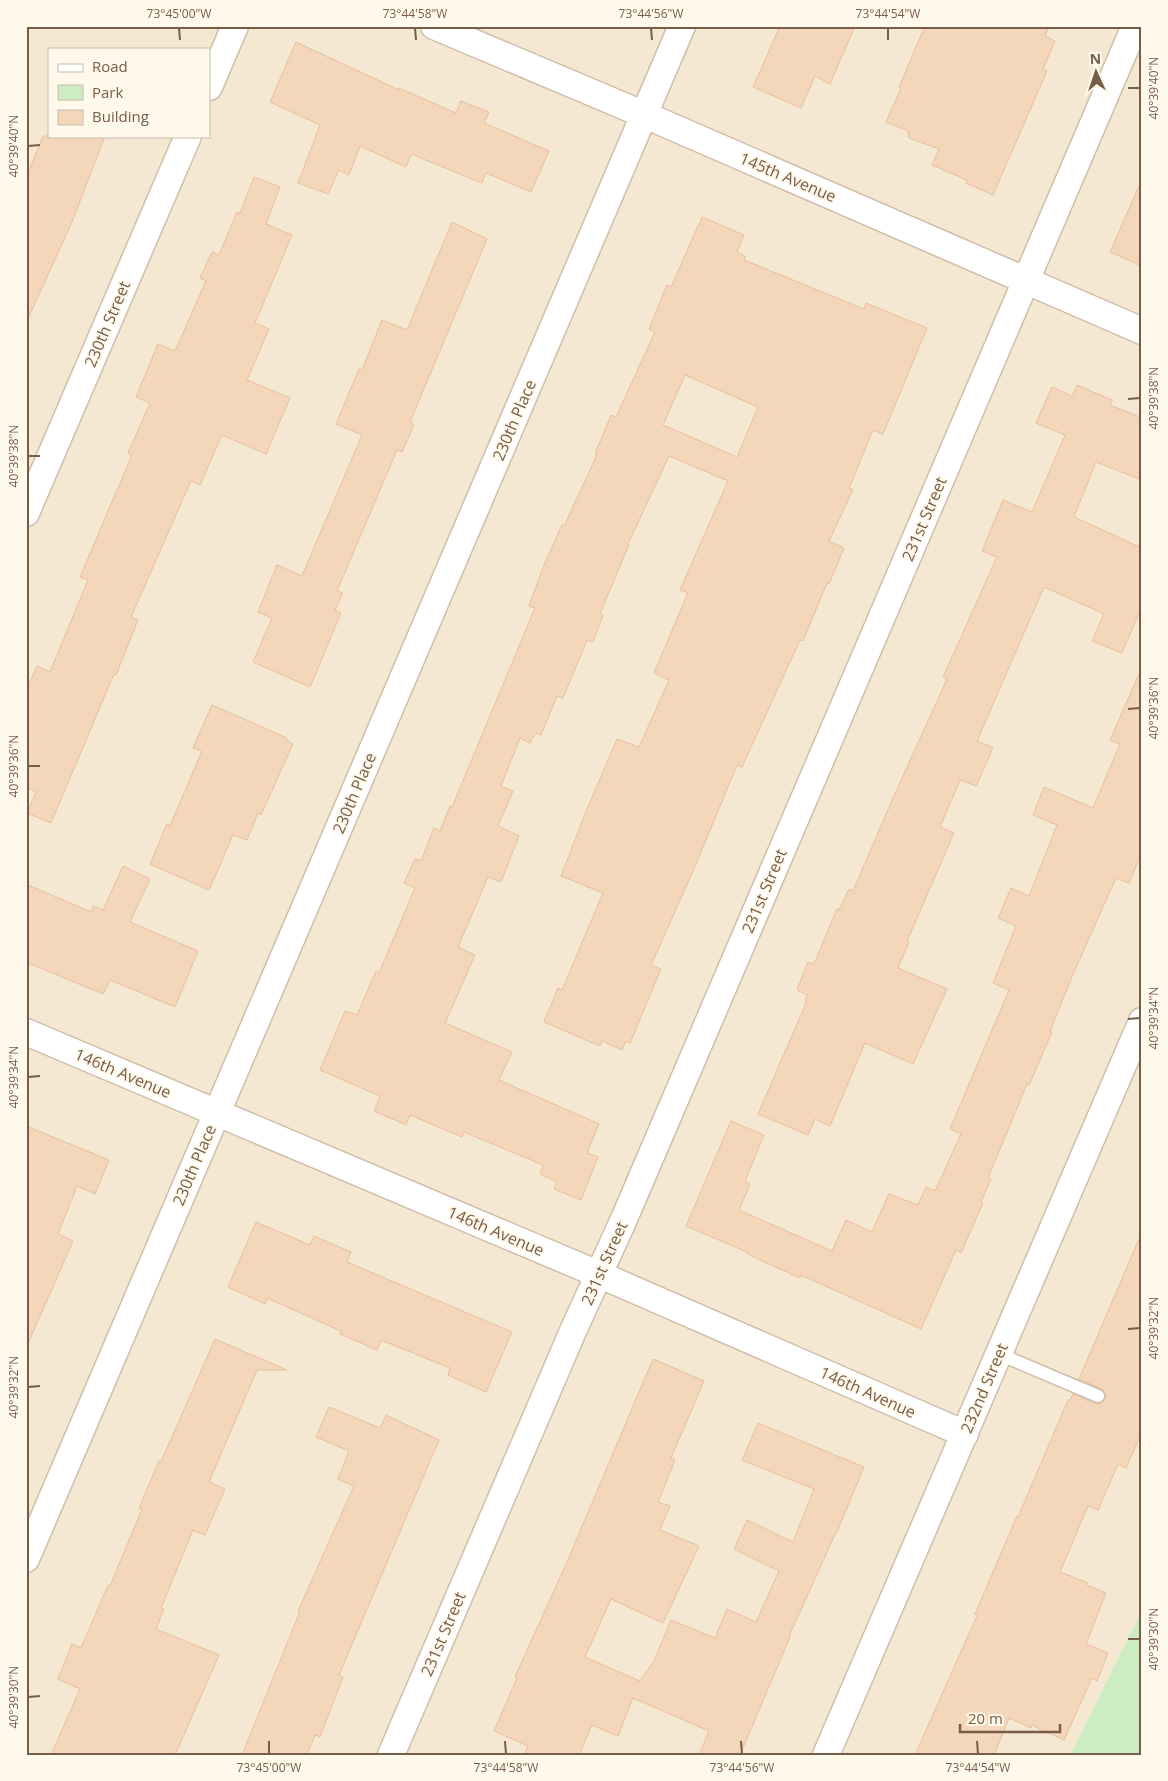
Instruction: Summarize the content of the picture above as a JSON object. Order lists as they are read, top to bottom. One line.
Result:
{"streets":{"street":["145th Avenue","230th Street","230th Place","231st Street","146th Avenue","232nd Street"]},"crossings":[["145th Avenue","230th Place"],["145th Avenue","231st Street"],["230th Place","146th Avenue"],["231st Street","146th Avenue"],["146th Avenue","232nd Street"]],"legend":["Road","Park","Building"],"scale_bar":"20 m","north":"top","coordinates":["73°45'00\"W","73°44'58\"W","73°44'56\"W","73°44'54\"W","40°39'40\"N","40°39'38\"N","40°39'36\"N","40°39'34\"N","40°39'32\"N","40°39'30\"N"]}
